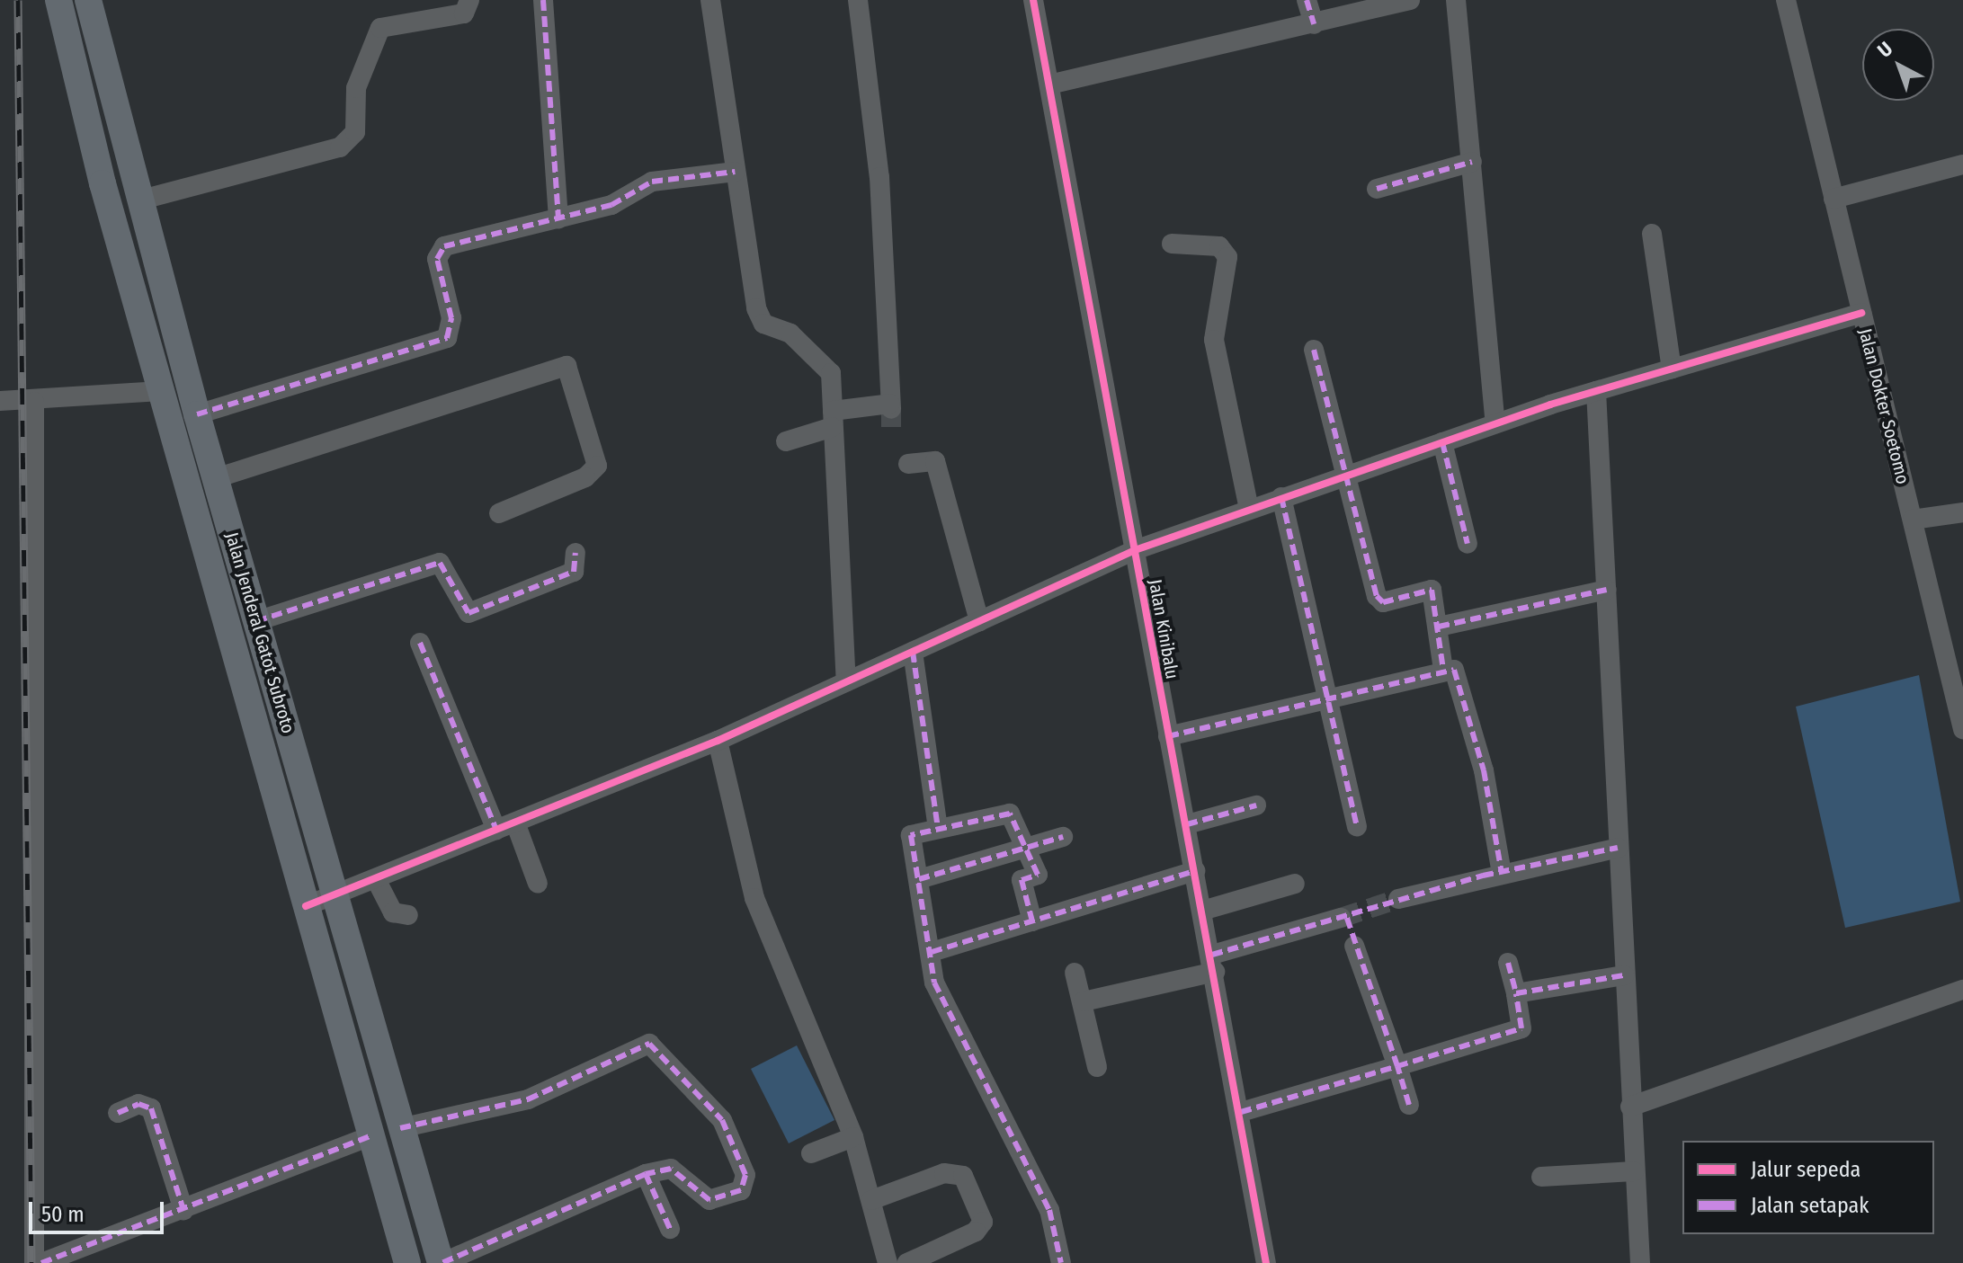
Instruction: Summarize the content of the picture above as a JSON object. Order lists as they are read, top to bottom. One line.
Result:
{"streets":{"main road":["Jalan Jenderal Gatot Subroto"],"street":["Jalan Dokter Soetomo","Jalan Kinibalu"]},"legend":["Jalur sepeda","Jalan setapak"],"scale_bar":"50 m","north":"top left"}
